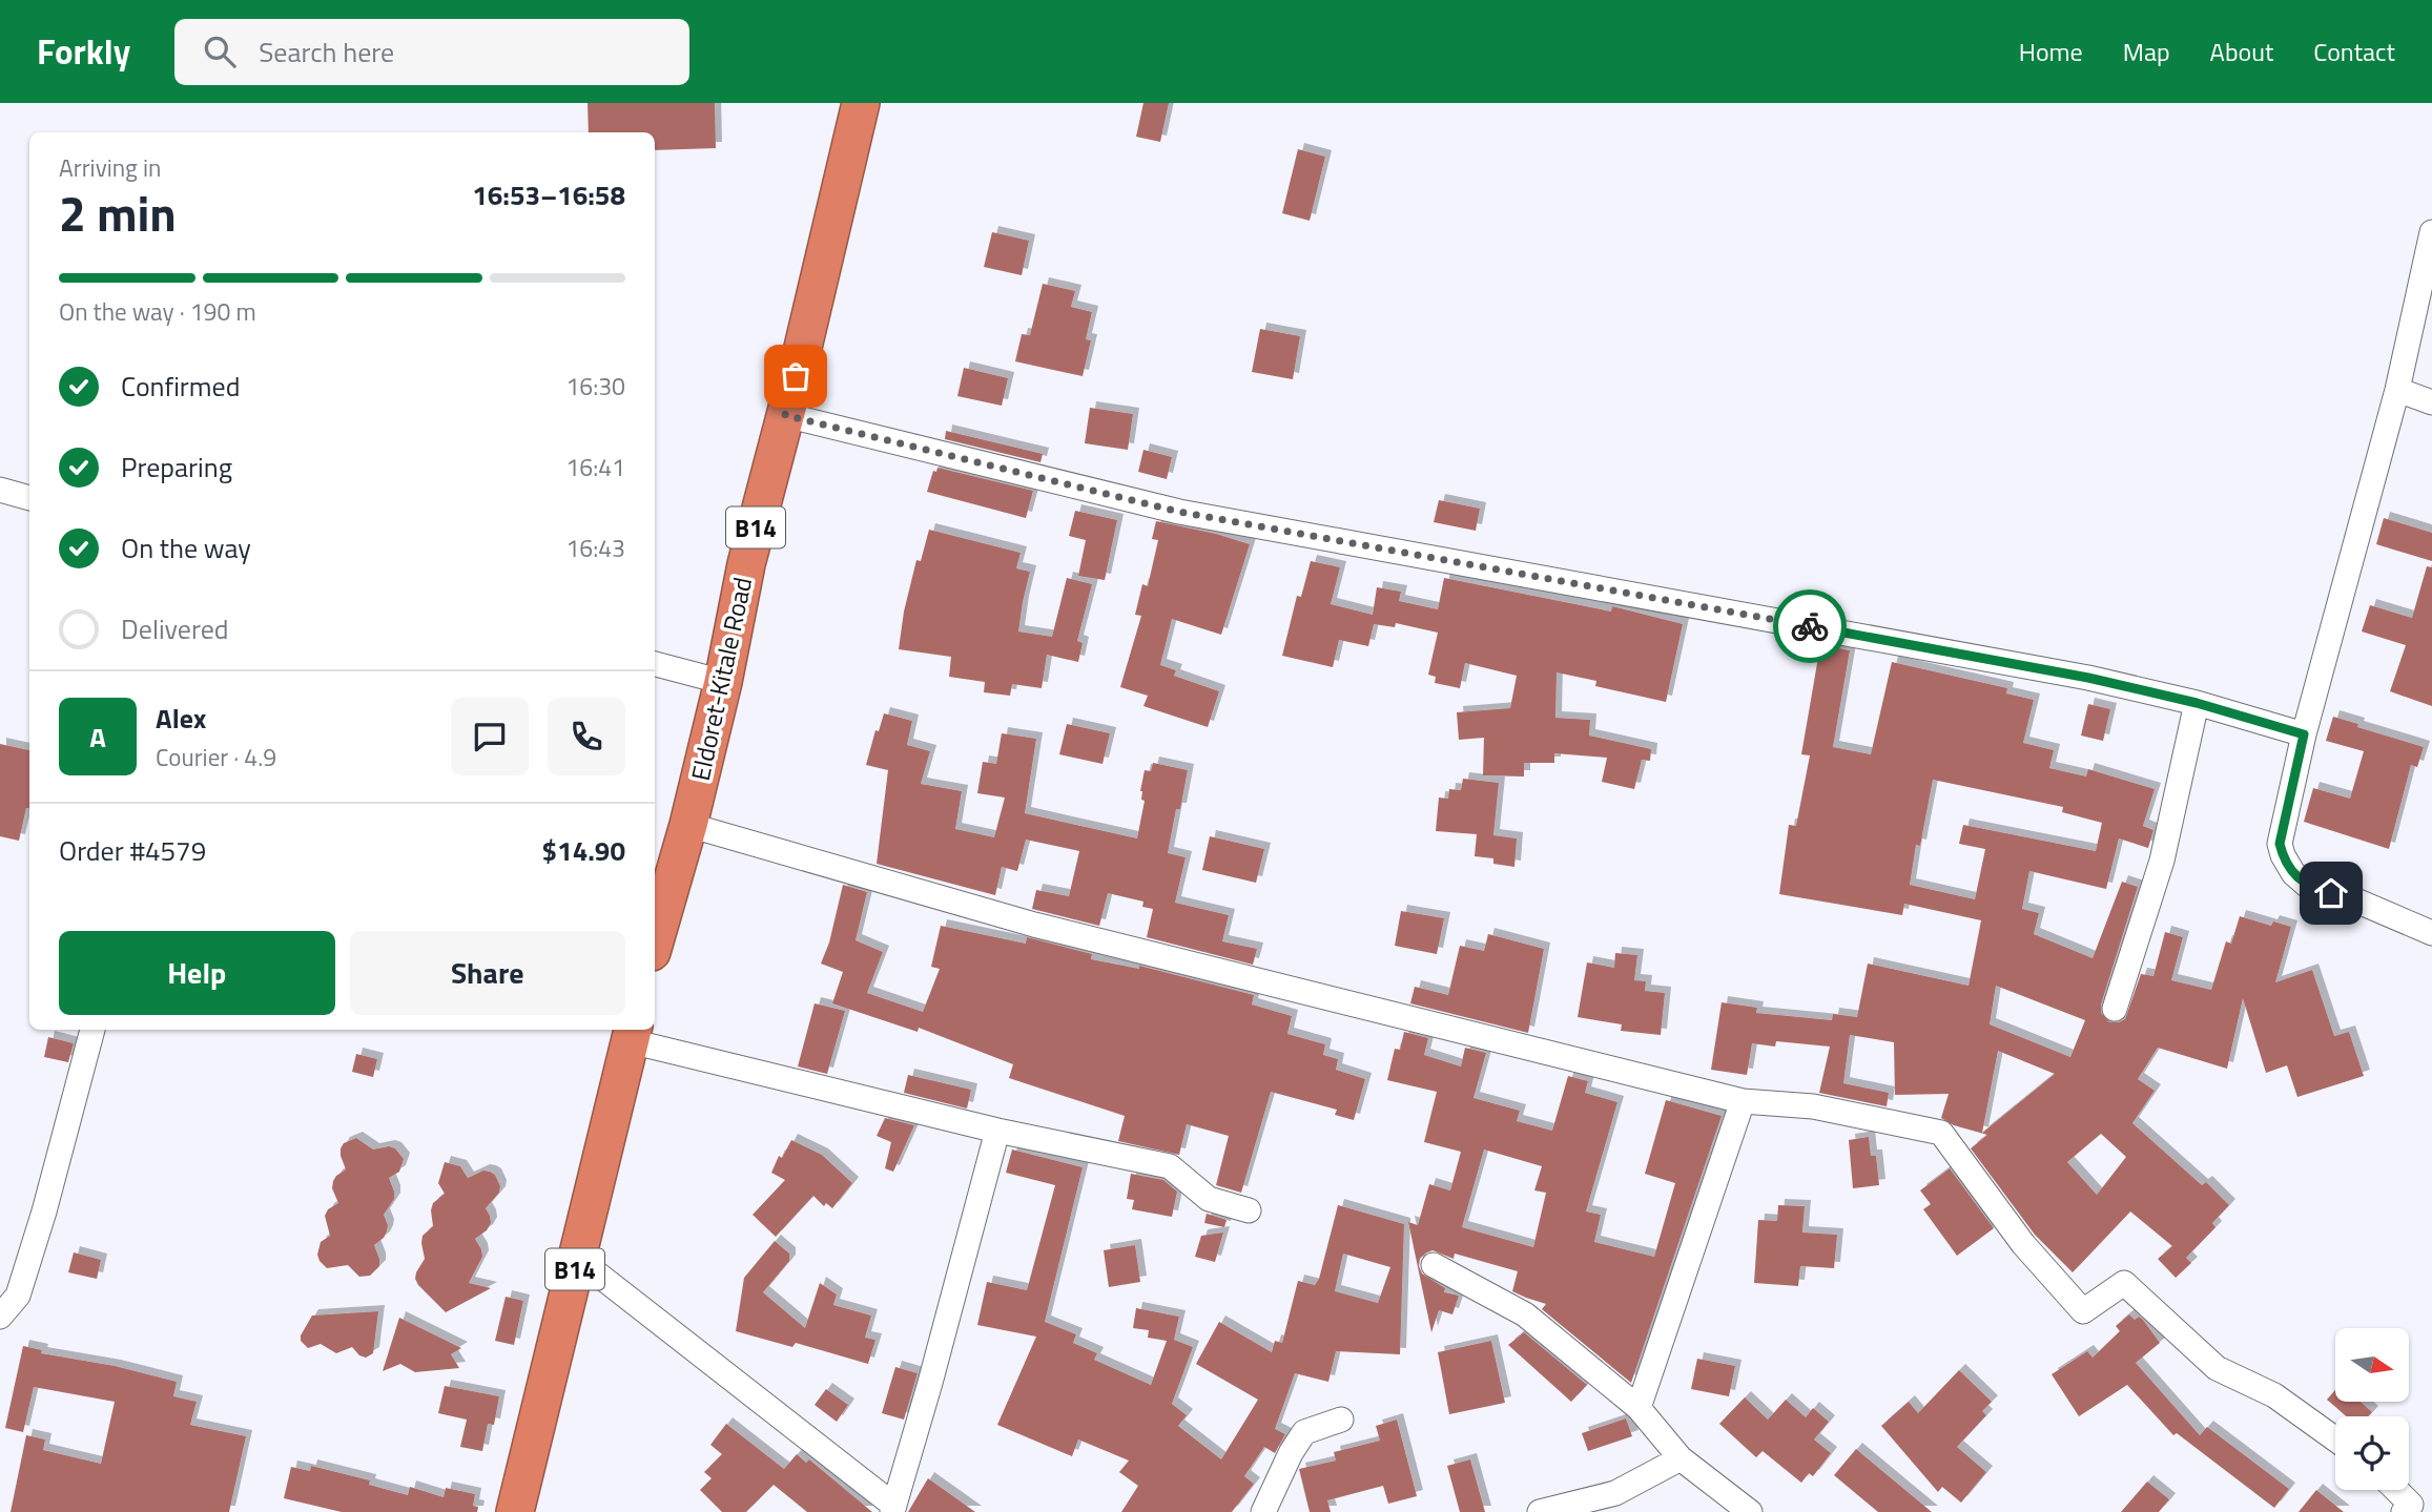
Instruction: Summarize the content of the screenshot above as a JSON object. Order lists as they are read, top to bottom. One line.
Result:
{"streets":{"highway":["B14","Eldoret-Kitale Road"]},"north":"right","page":{"header":"Forkly","search":"Search here","nav":["Home","Map","About","Contact"],"heading":["2 min","Arriving in","16:53–16:58"],"panel":["Alex","Courier · 4.9","Order #4579","$14.90"],"bar":"On the way · 190 m","list":[["Confirmed","16:30"],["Preparing","16:41"],["On the way","16:43"],"Delivered"],"round":"A","buttons":["Help","Share"]}}
